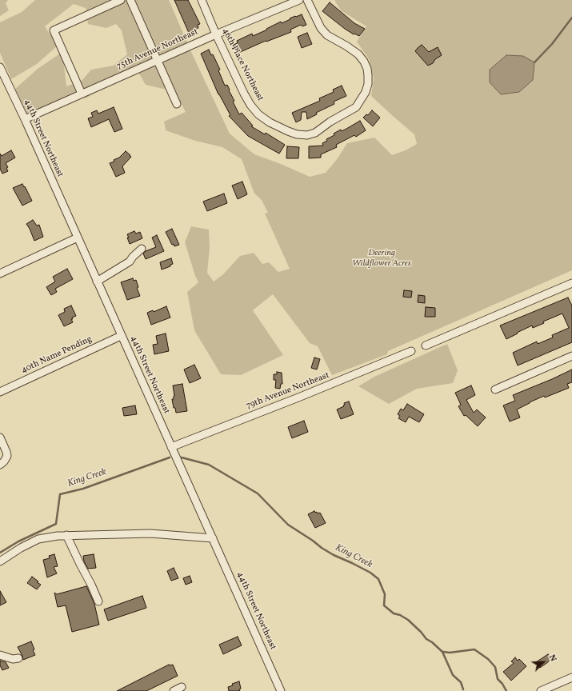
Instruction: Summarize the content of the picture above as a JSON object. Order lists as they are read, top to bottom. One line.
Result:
{"streets":{"street":["75th Avenue Northeast","46th Place Northeast","44th Street Northeast","40th Name Pending","79th Avenue Northeast"]},"crossings":[["75th Avenue Northeast","46th Place Northeast"],["75th Avenue Northeast","44th Street Northeast"],["44th Street Northeast","40th Name Pending"],["44th Street Northeast","79th Avenue Northeast"]],"water":["King Creek"],"parks":["Deering Wildflower Acres"],"north":"top right"}
